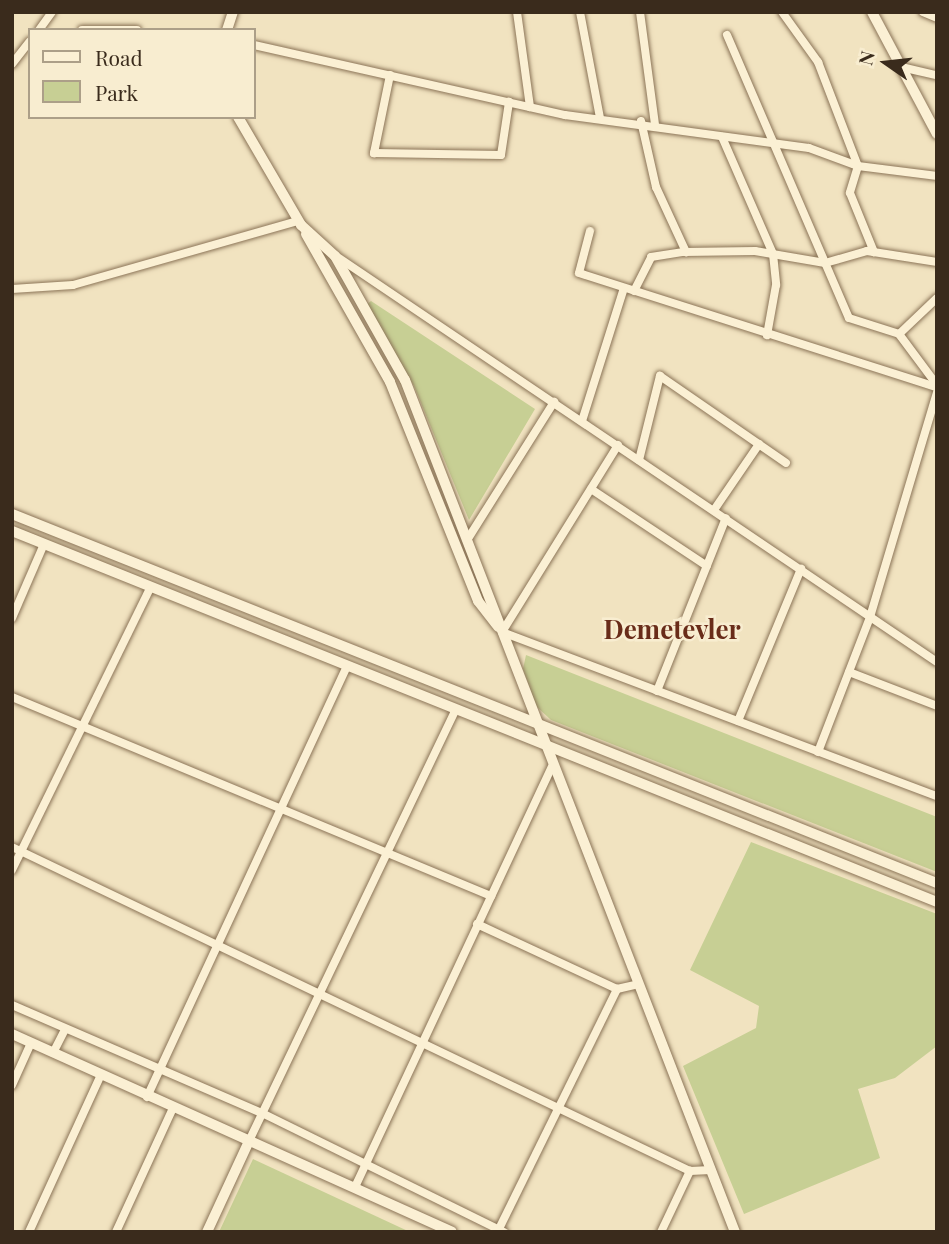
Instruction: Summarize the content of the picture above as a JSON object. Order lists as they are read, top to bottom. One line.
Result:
{"districts":["Demetevler"],"legend":["Road","Park"],"north":"left"}
